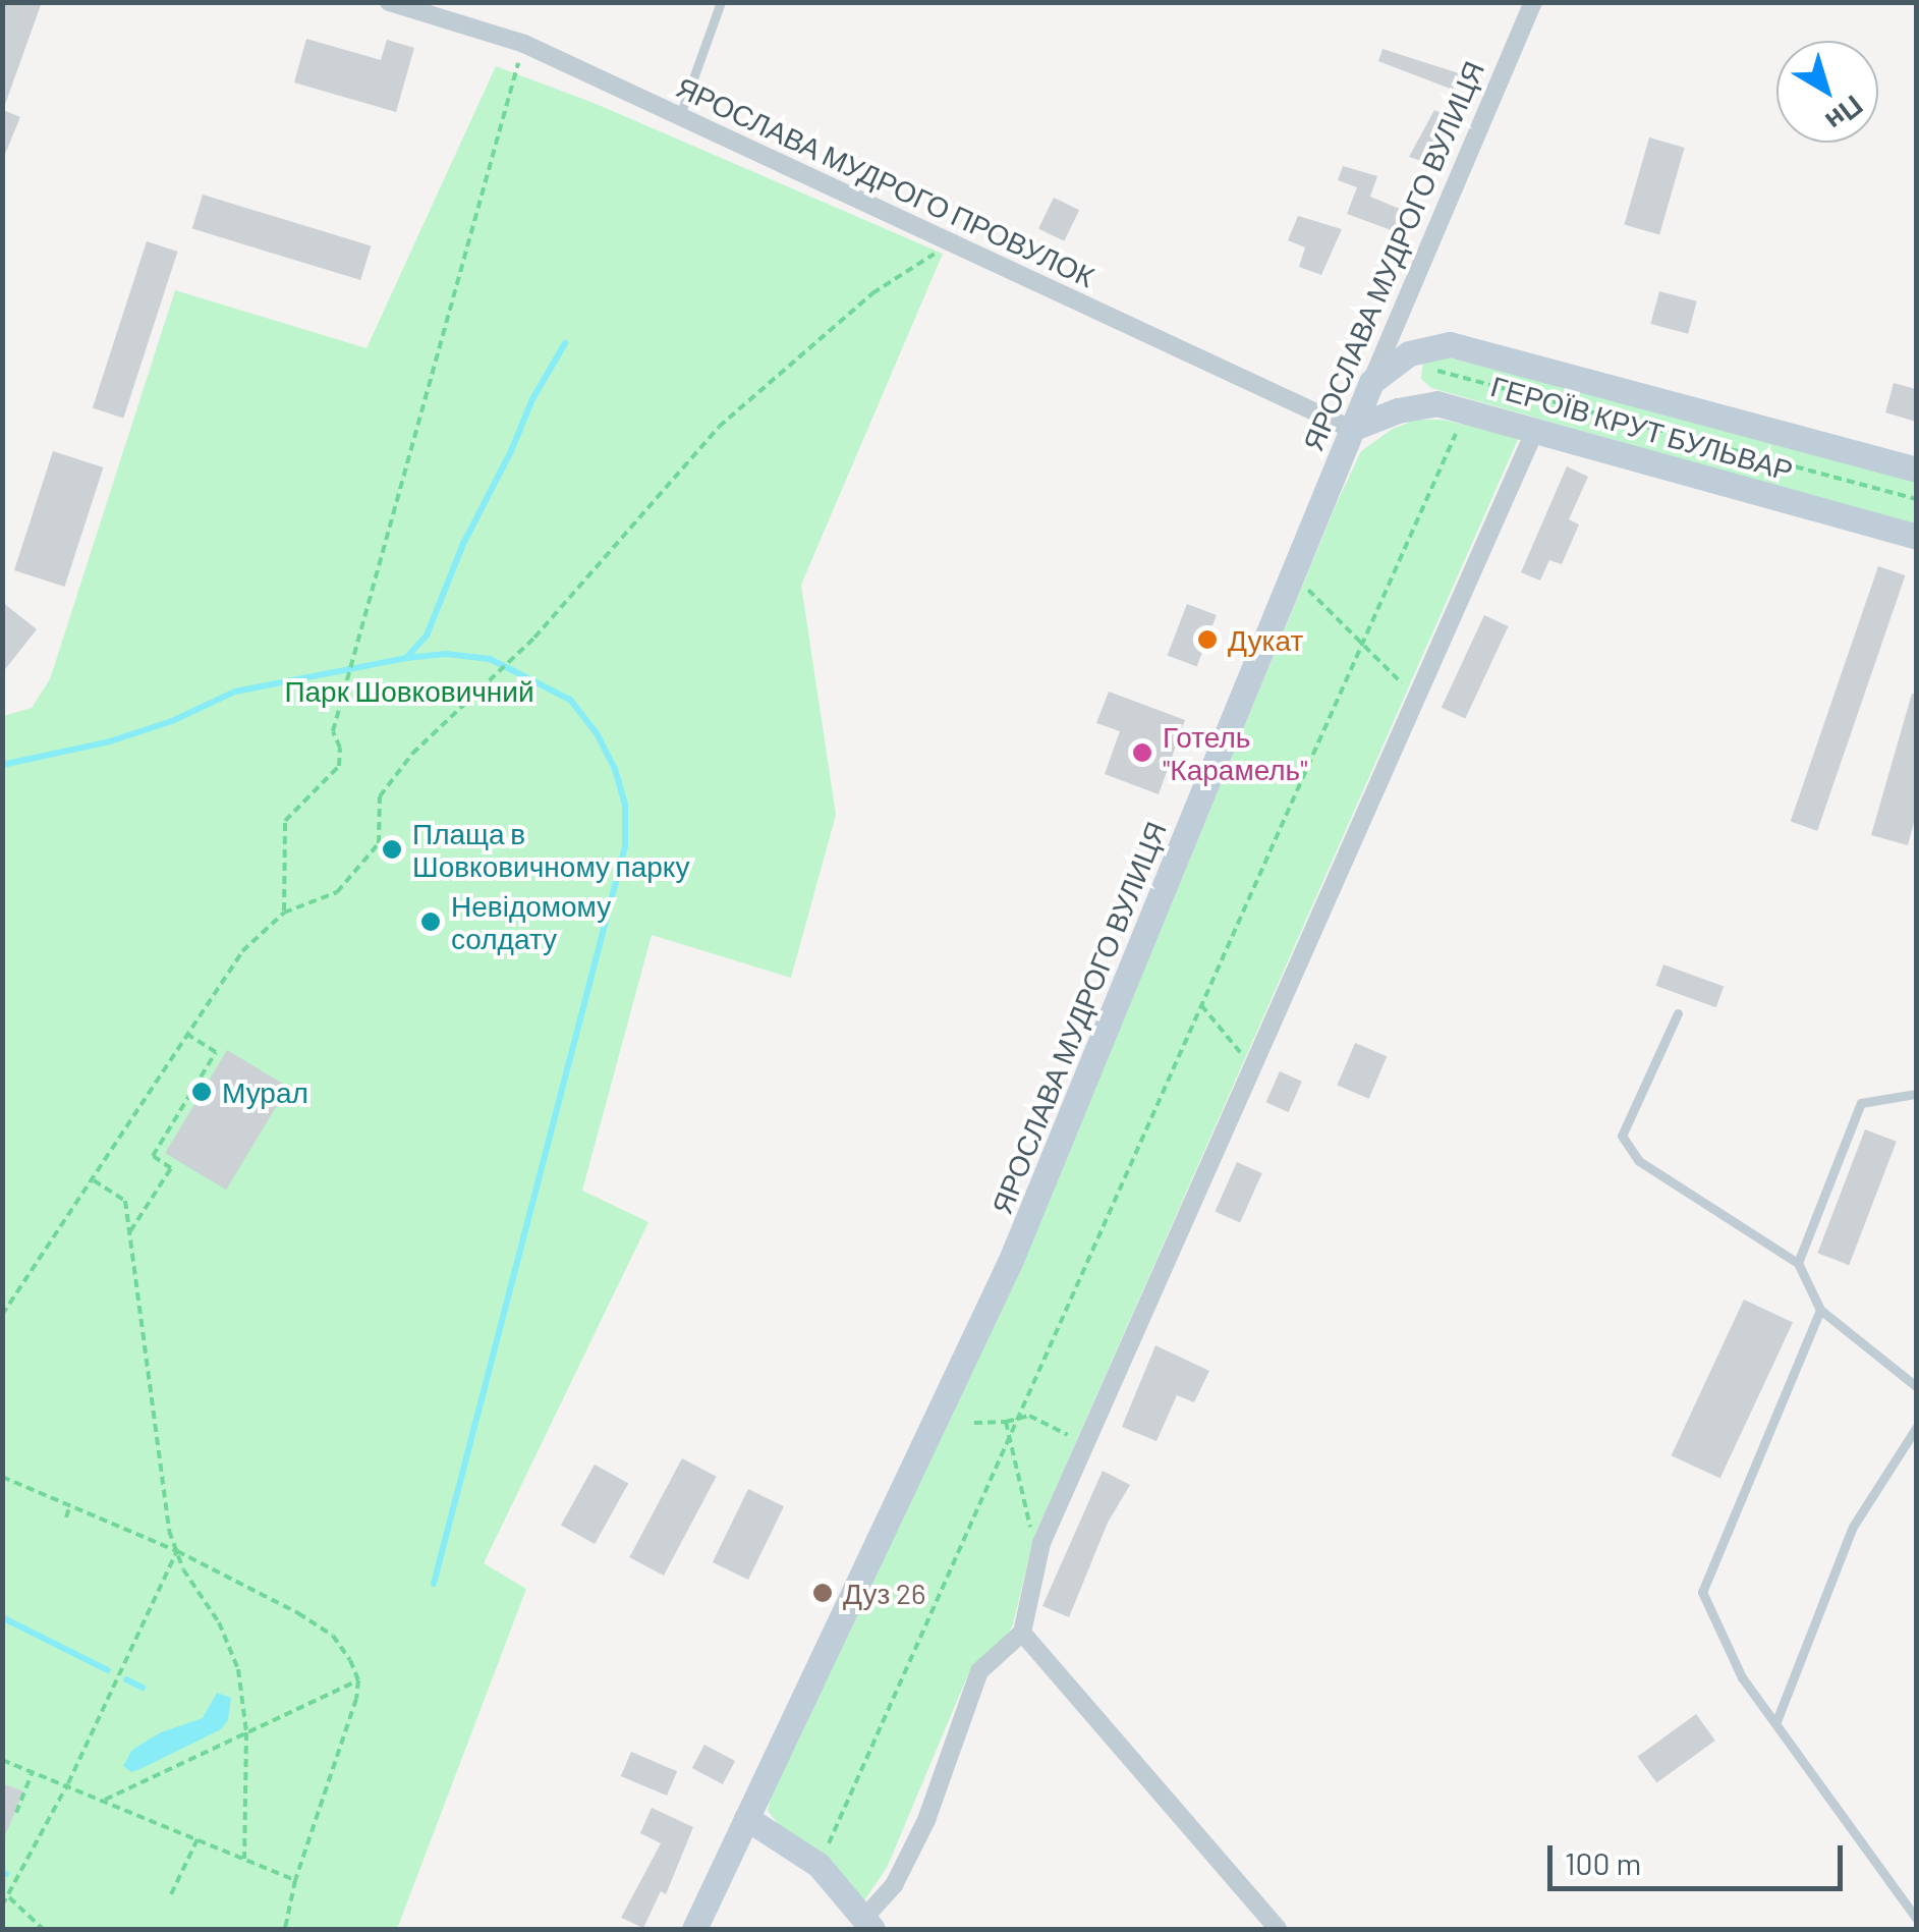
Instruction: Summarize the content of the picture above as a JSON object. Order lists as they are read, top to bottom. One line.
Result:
{"streets":{"street":["ЯРОСЛАВА МУДРОГО ПРОВУЛОК","ЯРОСЛАВА МУДРОГО ВУЛИЦЯ","ГЕРОЇВ КРУТ БУЛЬВАР"]},"crossings":[["ЯРОСЛАВА МУДРОГО ПРОВУЛОК","ЯРОСЛАВА МУДРОГО ВУЛИЦЯ"],["ЯРОСЛАВА МУДРОГО ПРОВУЛОК","ГЕРОЇВ КРУТ БУЛЬВАР"],["ЯРОСЛАВА МУДРОГО ВУЛИЦЯ","ГЕРОЇВ КРУТ БУЛЬВАР"]],"parks":["Парк Шовковичний"],"places":["Дукат","Готель \"Карамель\"","Плаща в Шовковичному парку","Невідомому солдату","Мурал","Дуз 26"],"scale_bar":"100 m","north":"bottom right"}
